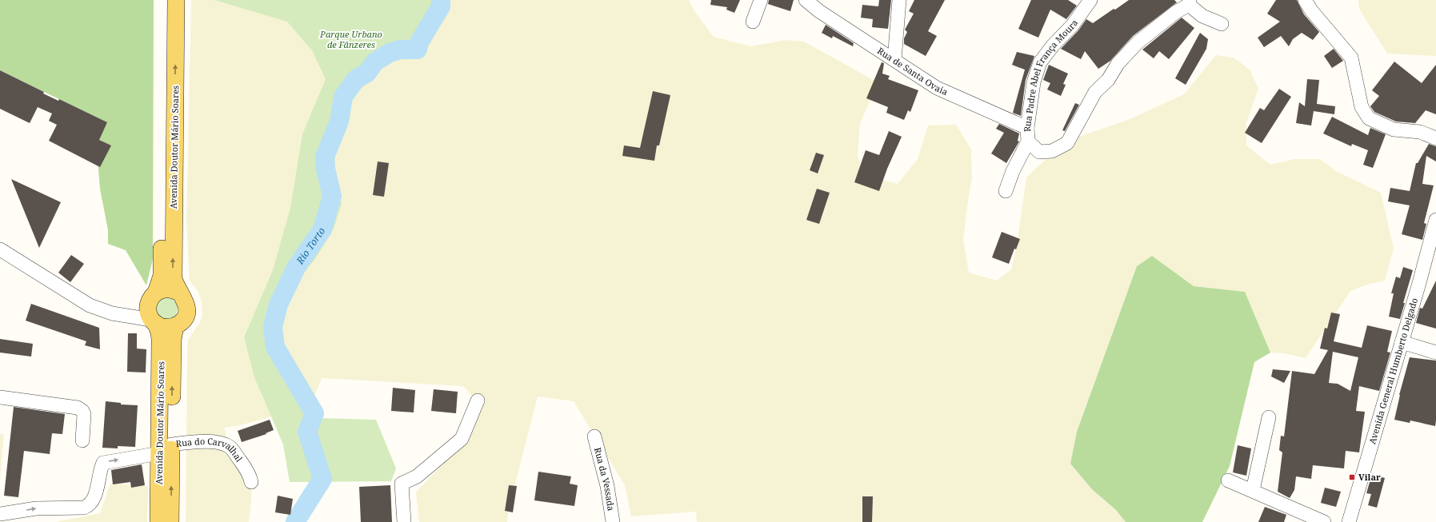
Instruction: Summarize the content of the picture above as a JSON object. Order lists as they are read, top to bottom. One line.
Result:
{"streets":{"main road":["Avenida Doutor Mário Soares"],"street":["Rua de Santa Ovaia","Rua Padre Abel França Moura","Avenida General Humberto Delgado","Rua do Carvalhal","Rua da Vessada"]},"crossings":[["Rua de Santa Ovaia","Rua Padre Abel França Moura"],["Avenida Doutor Mário Soares","Rua do Carvalhal"]],"one_way":["Rua do Carvalhal"],"water":["Rio Torto"],"parks":["Parque Urbano de Fânzeres"],"places":{"transit":["Vilar"]}}
